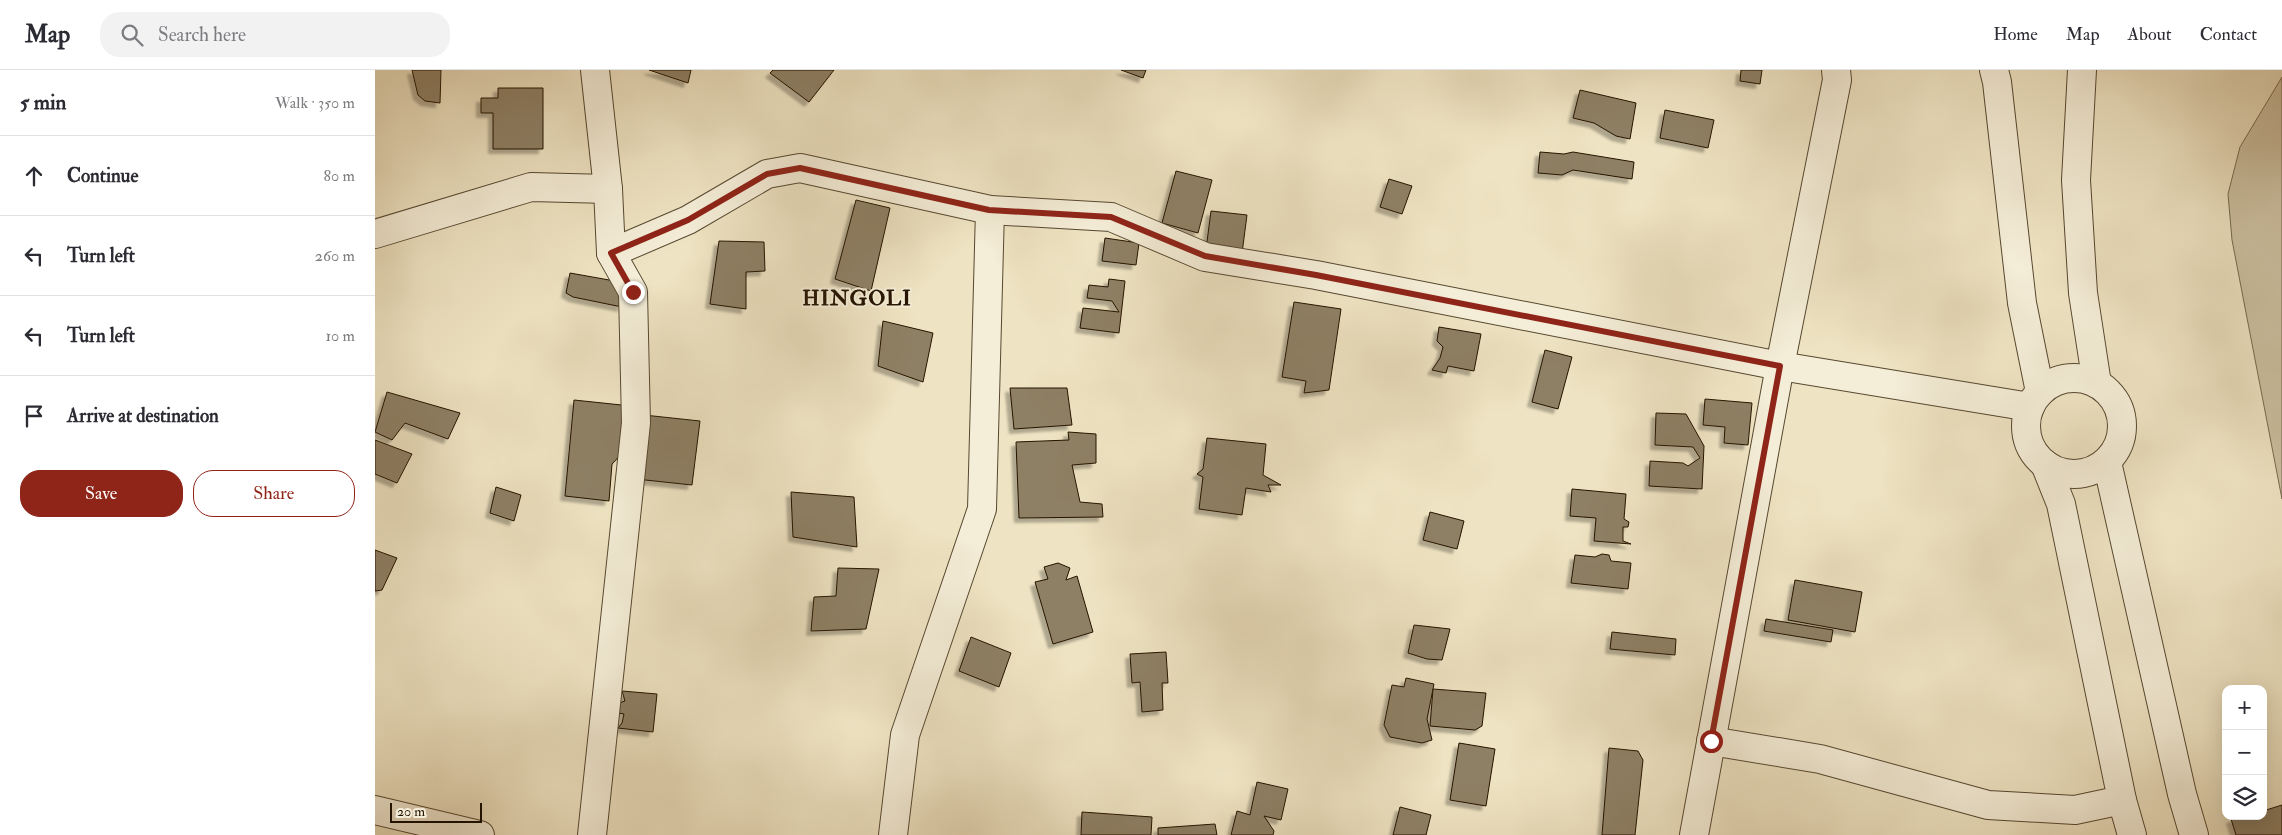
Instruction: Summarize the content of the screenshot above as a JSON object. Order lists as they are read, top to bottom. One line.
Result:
{"districts":["HINGOLI"],"scale_bar":"20 m","page":{"header":"Map","search":"Search here","nav":["Home","Map","About","Contact"],"heading":["5 min","Walk · 350 m"],"list":[["Continue","80 m"],["Turn left","260 m"],["Turn left","10 m"],"Arrive at destination"],"buttons":["Save","Share"],"map_buttons":["+","−"],"scale":"20 m"}}
